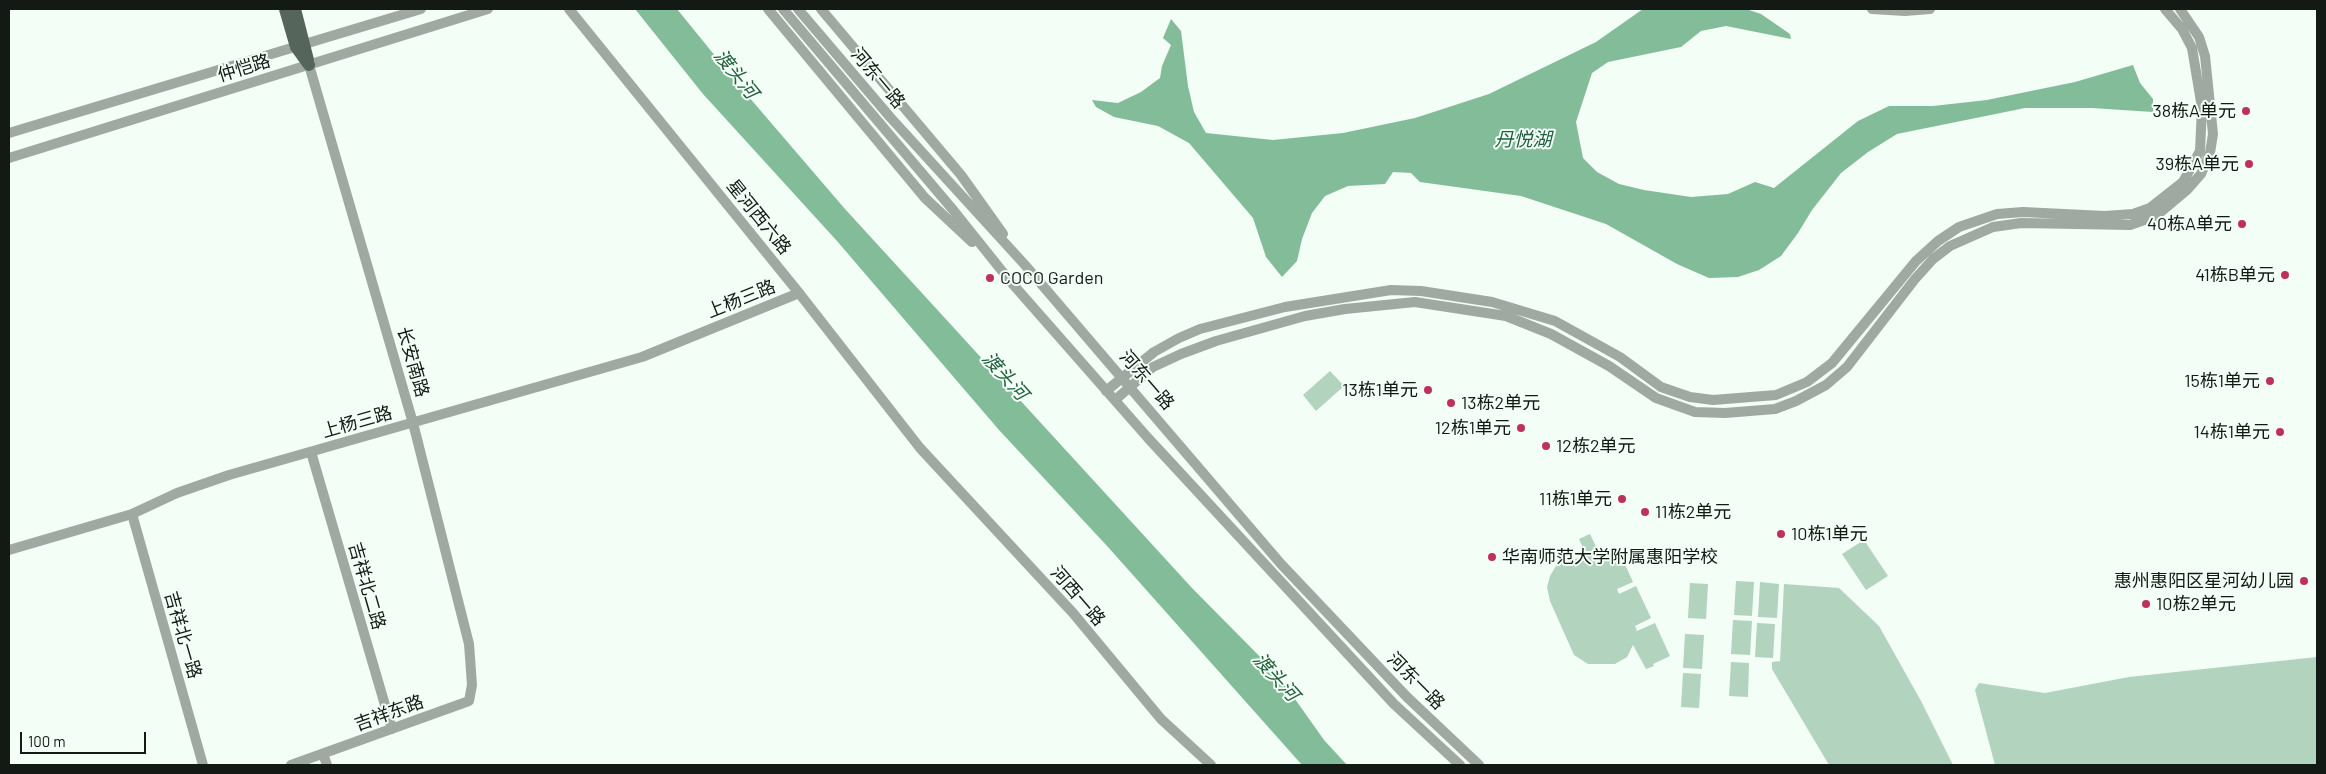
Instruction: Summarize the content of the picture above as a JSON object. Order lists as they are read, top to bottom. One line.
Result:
{"streets":{"main road":["长安南路"],"street":["仲恺路","河东一路","星河西六路","上杨三路","吉祥北二路","河西一路","吉祥北一路","吉祥东路"]},"crossings":[["仲恺路","长安南路"],["星河西六路","上杨三路"],["星河西六路","河西一路"],["上杨三路","长安南路"],["上杨三路","吉祥北二路"],["上杨三路","吉祥北一路"],["长安南路","吉祥东路"],["吉祥北二路","吉祥东路"]],"water":["渡头河","丹悦湖"],"places":["38栋A单元","39栋A单元","40栋A单元","41栋B单元","COCO Garden","15栋1单元","13栋1单元","13栋2单元","12栋1单元","14栋1单元","12栋2单元","11栋1单元","11栋2单元","10栋1单元","华南师范大学附属惠阳学校","惠州惠阳区星河幼儿园","10栋2单元"],"scale_bar":"100 m"}
